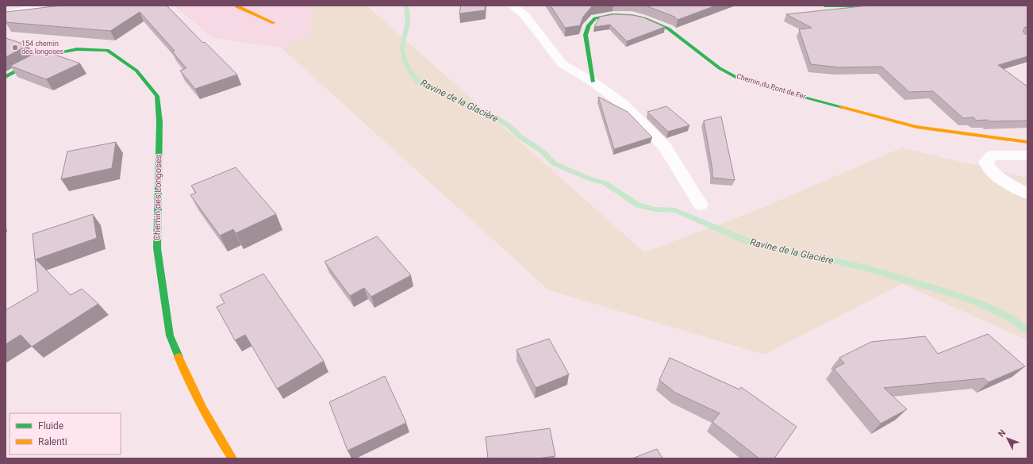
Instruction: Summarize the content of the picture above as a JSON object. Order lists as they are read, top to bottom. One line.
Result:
{"streets":{"street":["Chemin du Pont de Fer","Chemin des Longoses"]},"water":["Ravine de la Glacière"],"places":["154 chemin des longoses"],"legend":["Fluide","Ralenti"],"north":"top left"}
